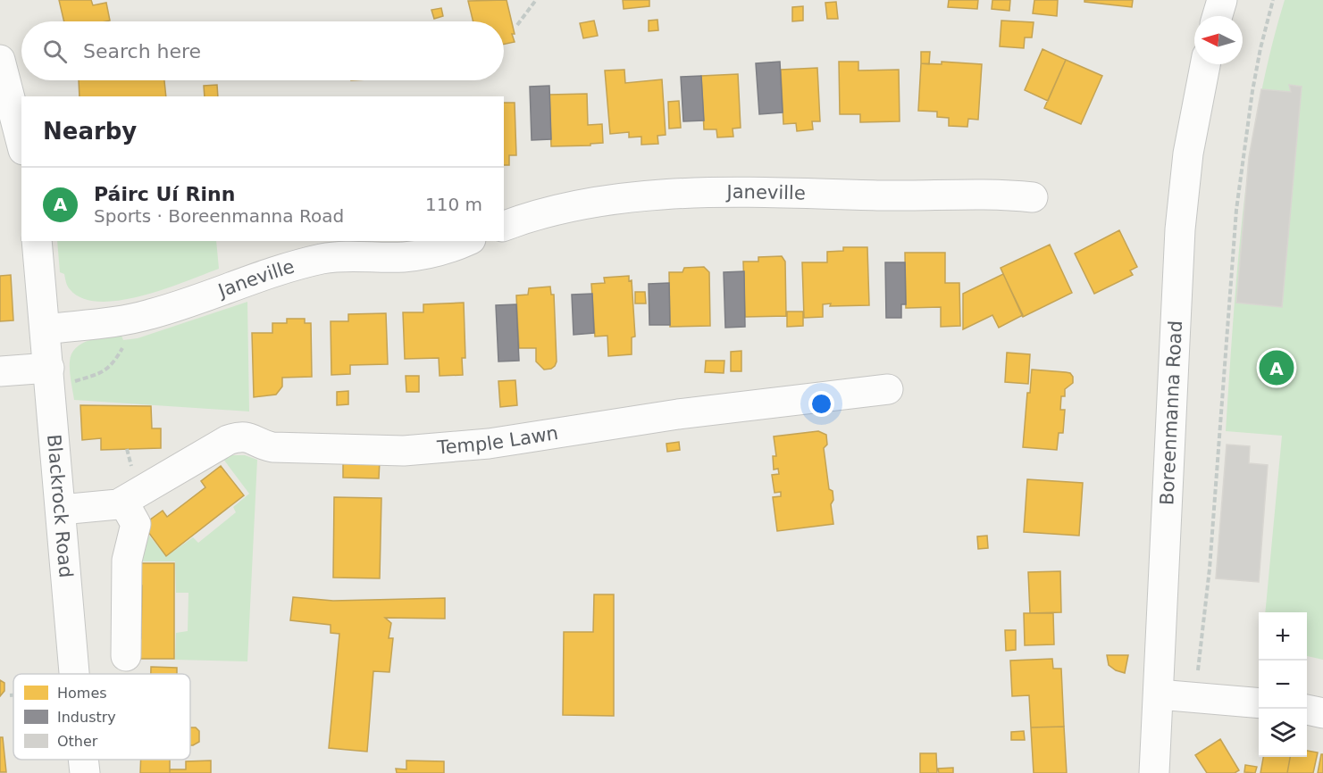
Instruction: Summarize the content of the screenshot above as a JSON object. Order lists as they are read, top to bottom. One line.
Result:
{"streets":{"street":["Janeville","Boreenmanna Road","Temple Lawn","Blackrock Road"]},"crossings":[["Janeville","Blackrock Road"],["Temple Lawn","Blackrock Road"]],"legend":["Homes","Industry","Other"],"north":"left","page":{"search":"Search here","heading":"Nearby","list":[{"mark":"A","name":"Páirc Uí Rinn","note":"Sports · Boreenmanna Road","value":"110 m"}],"pins":"A","map_buttons":["+","−"]}}
